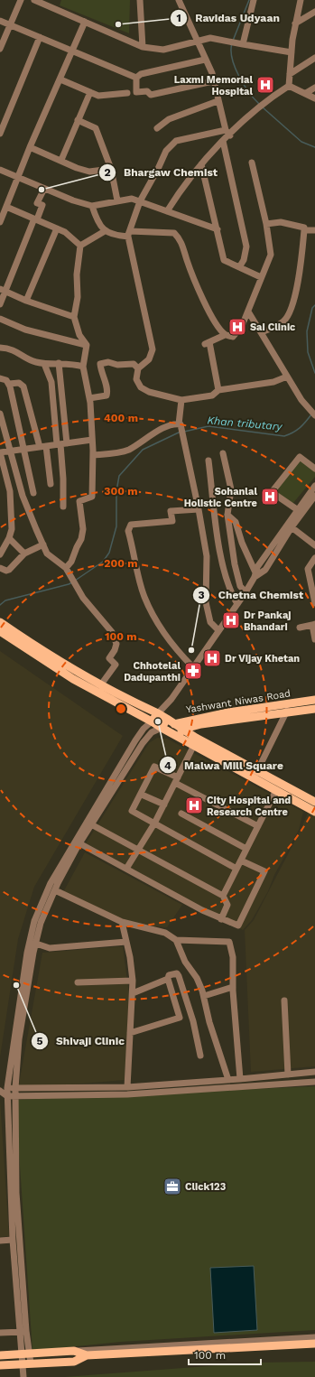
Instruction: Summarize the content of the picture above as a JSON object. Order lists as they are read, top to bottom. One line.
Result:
{"streets":{"main road":["Yashwant Niwas Road"]},"water":["Khan tributary"],"places":{"other":["Ravidas Udyaan","Bhargaw Chemist","Chetna Chemist","Malwa Mill Square","Shivaji Clinic"],"hospital":["Laxmi Memorial Hospital","Sai Clinic","Sohanlal Holistic Centre","Dr Pankaj Bhandari","Dr Vijay Khetan","City Hospital and Research Centre"],"pharmacy":["Chhotelal Dadupanthi"],"office":["Click123"]},"scale_bar":"100 m","rings":["400 m","300 m","200 m","100 m"]}
